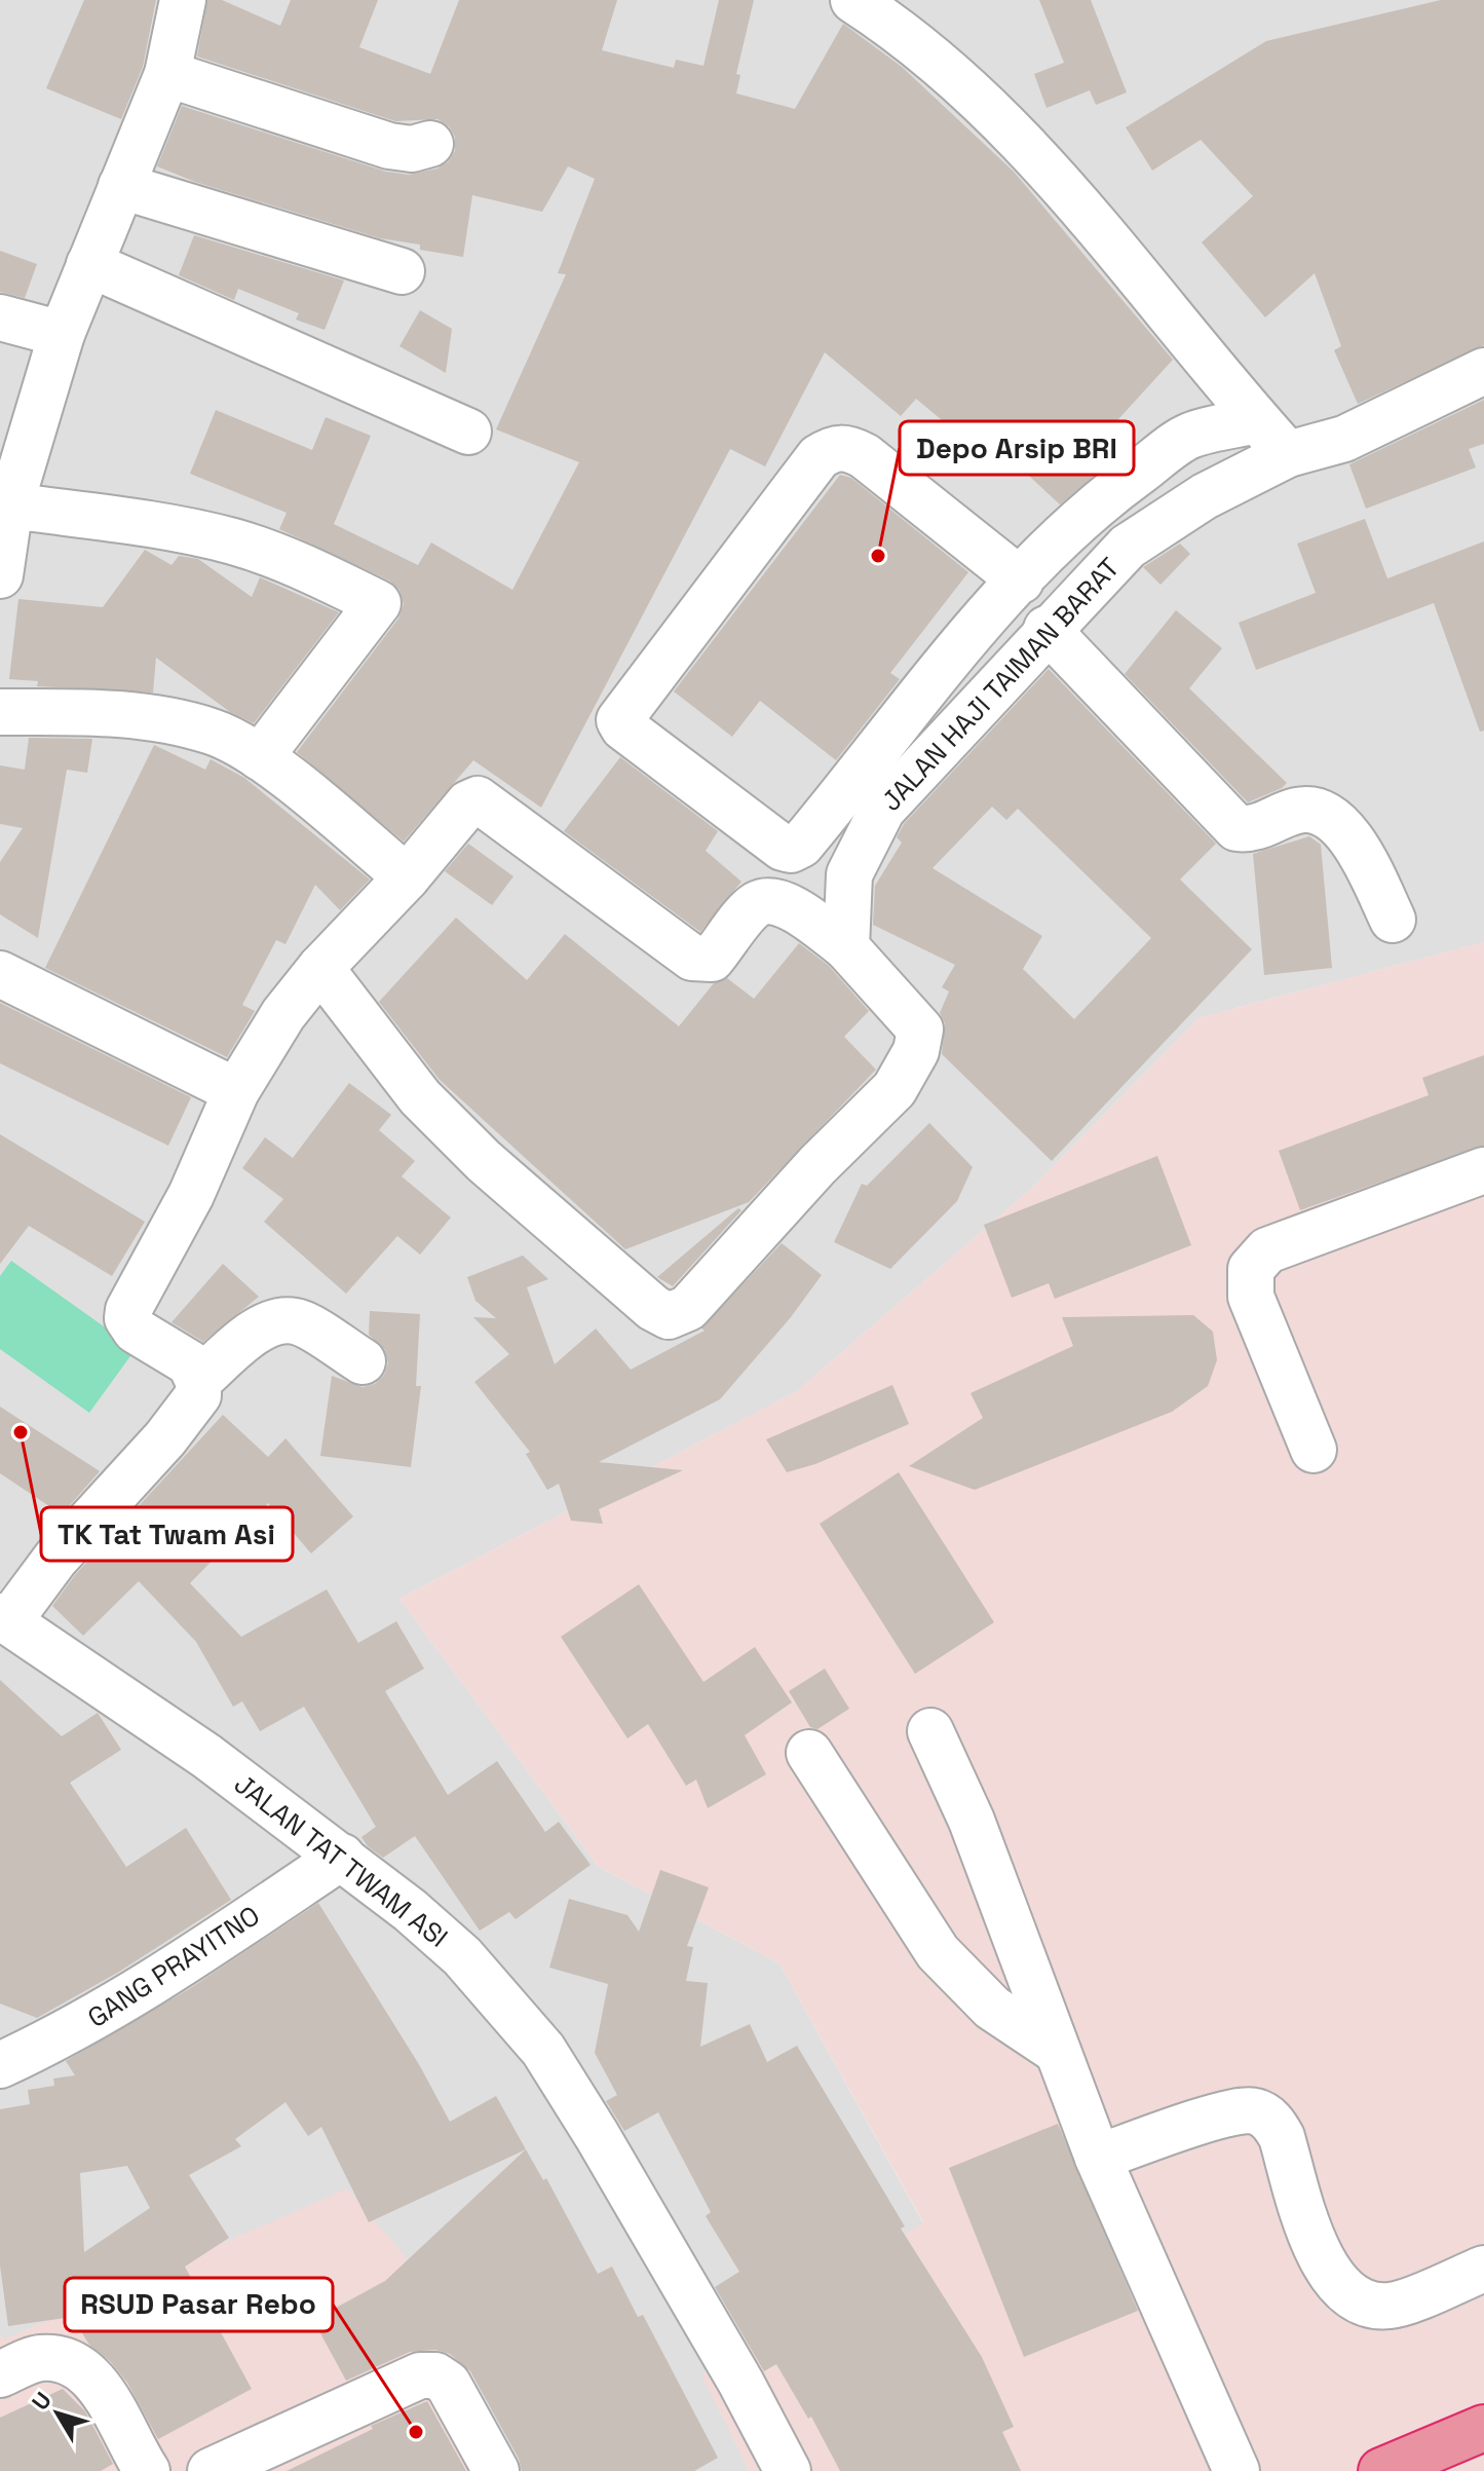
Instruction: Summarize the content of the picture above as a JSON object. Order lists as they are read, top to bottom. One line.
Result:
{"streets":{"street":["JALAN HAJI TAIMAN BARAT","JALAN TAT TWAM ASI","GANG PRAYITNO"]},"crossings":[["JALAN TAT TWAM ASI","GANG PRAYITNO"]],"places":["Depo Arsip BRI","TK Tat Twam Asi","RSUD Pasar Rebo"],"north":"top left"}
